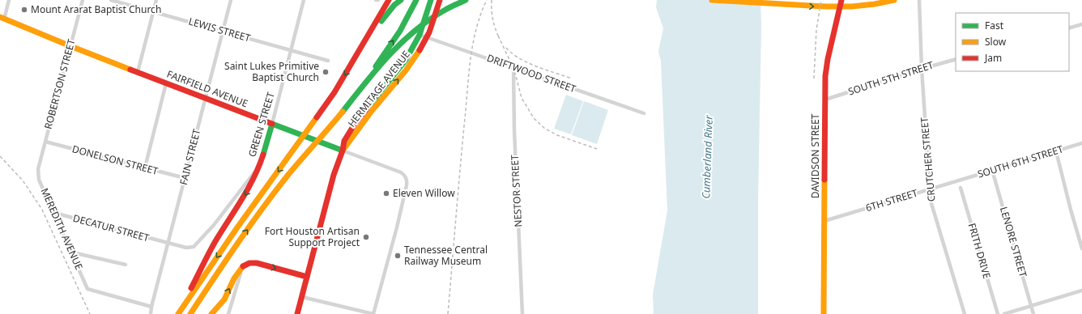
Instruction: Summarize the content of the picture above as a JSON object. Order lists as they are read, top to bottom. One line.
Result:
{"streets":{"main road":["FAIRFIELD AVENUE","HERMITAGE AVENUE","GREEN STREET","DAVIDSON STREET"],"street":["LEWIS STREET","DRIFTWOOD STREET","SOUTH 5TH STREET","ROBERTSON STREET","FAIN STREET","CRUTCHER STREET","DONELSON STREET","SOUTH 6TH STREET","NESTOR STREET","6TH STREET","DECATUR STREET","MEREDITH AVENUE","LENORE STREET","FRITH DRIVE"]},"crossings":[["LEWIS STREET","GREEN STREET"],["LEWIS STREET","FAIN STREET"],["DRIFTWOOD STREET","HERMITAGE AVENUE"],["DRIFTWOOD STREET","NESTOR STREET"],["SOUTH 5TH STREET","DAVIDSON STREET"],["SOUTH 5TH STREET","CRUTCHER STREET"],["ROBERTSON STREET","FAIRFIELD AVENUE"],["ROBERTSON STREET","DONELSON STREET"],["ROBERTSON STREET","MEREDITH AVENUE"],["FAIRFIELD AVENUE","HERMITAGE AVENUE"],["FAIRFIELD AVENUE","GREEN STREET"],["FAIRFIELD AVENUE","FAIN STREET"],["GREEN STREET","FAIN STREET"],["GREEN STREET","DECATUR STREET"],["DAVIDSON STREET","6TH STREET"],["FAIN STREET","DONELSON STREET"],["FAIN STREET","DECATUR STREET"],["FAIN STREET","MEREDITH AVENUE"],["CRUTCHER STREET","6TH STREET"],["SOUTH 6TH STREET","6TH STREET"],["SOUTH 6TH STREET","LENORE STREET"],["DECATUR STREET","MEREDITH AVENUE"]],"water":["Cumberland River"],"places":["Mount Ararat Baptist Church","Saint Lukes Primitive Baptist Church","Eleven Willow","Fort Houston Artisan Support Project","Tennessee Central Railway Museum"],"legend":["Fast","Slow","Jam"]}
